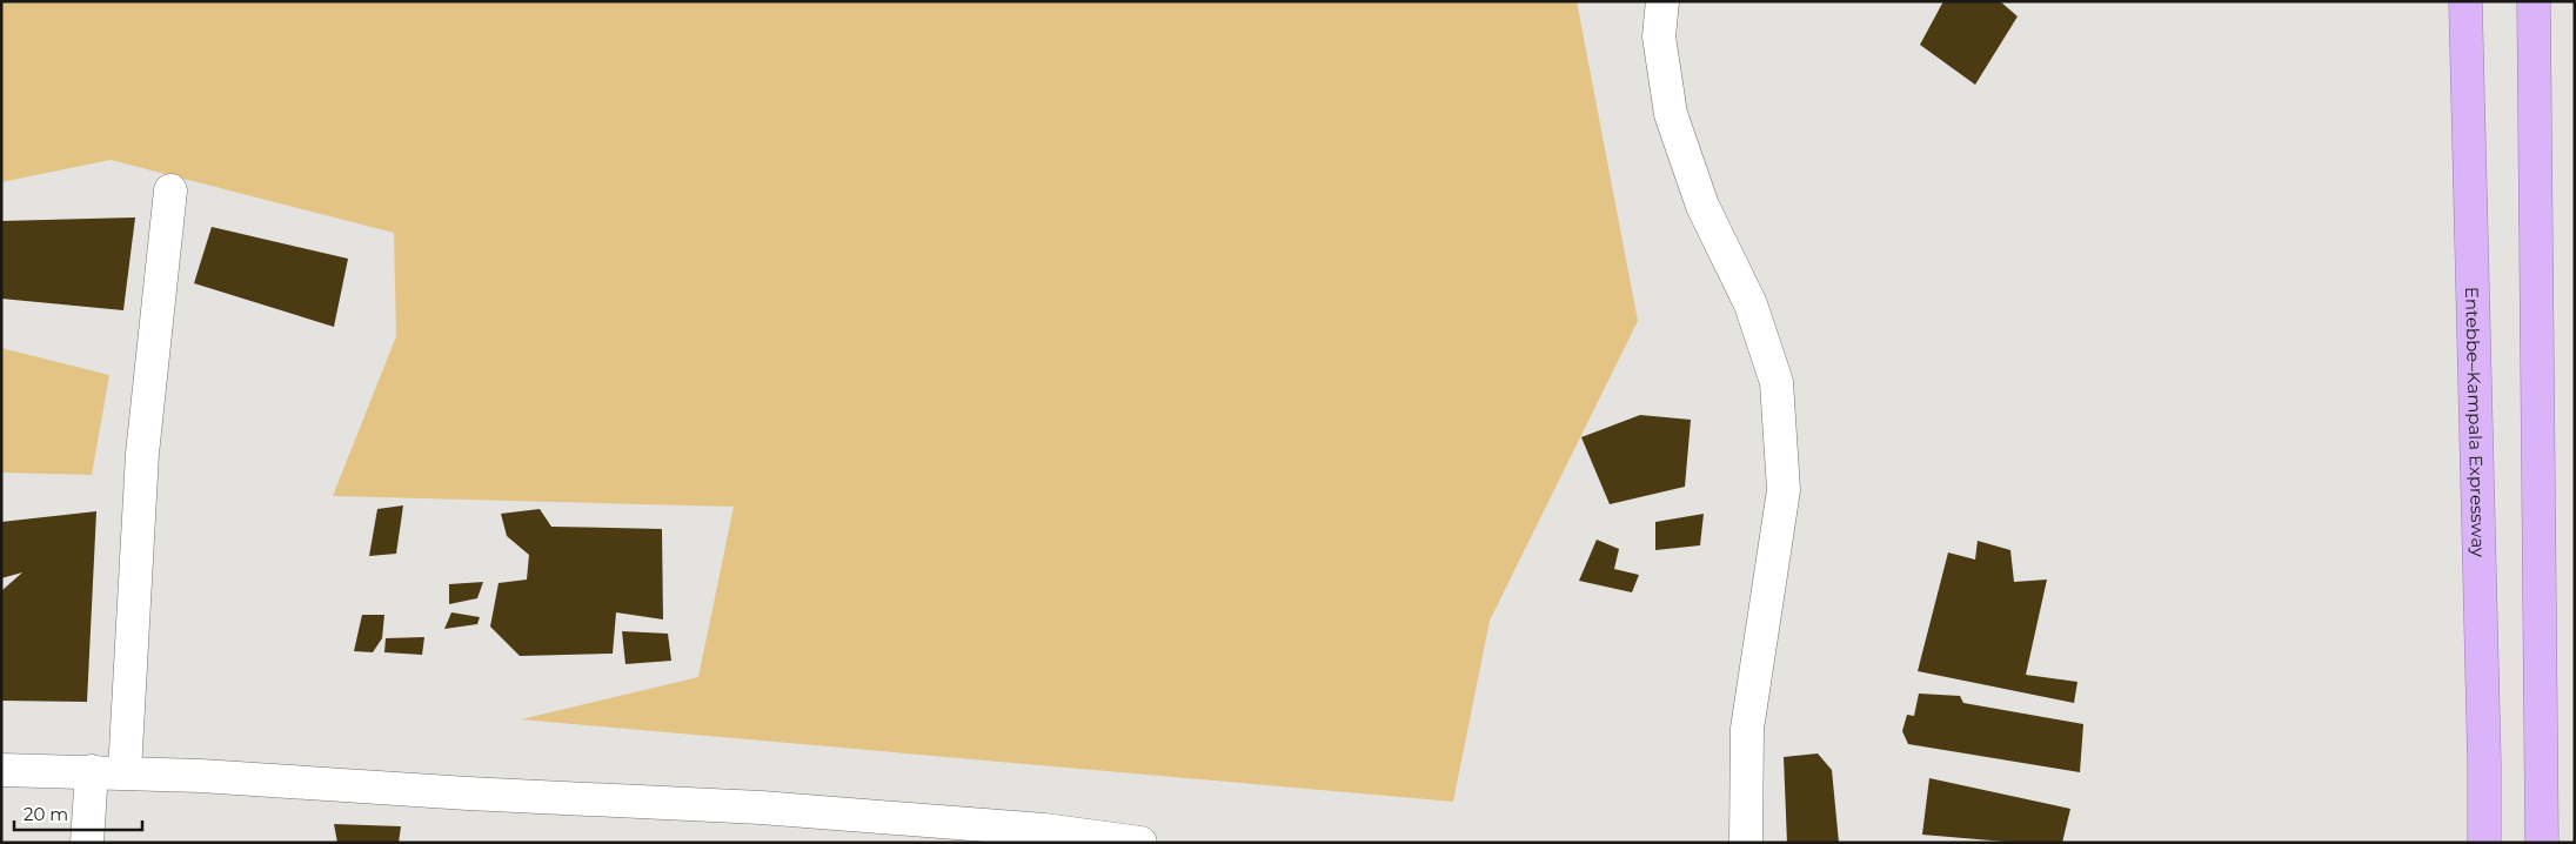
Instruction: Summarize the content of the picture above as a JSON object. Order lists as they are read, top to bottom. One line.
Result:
{"streets":{"highway":["Entebbe–Kampala Expressway"]},"scale_bar":"20 m"}
